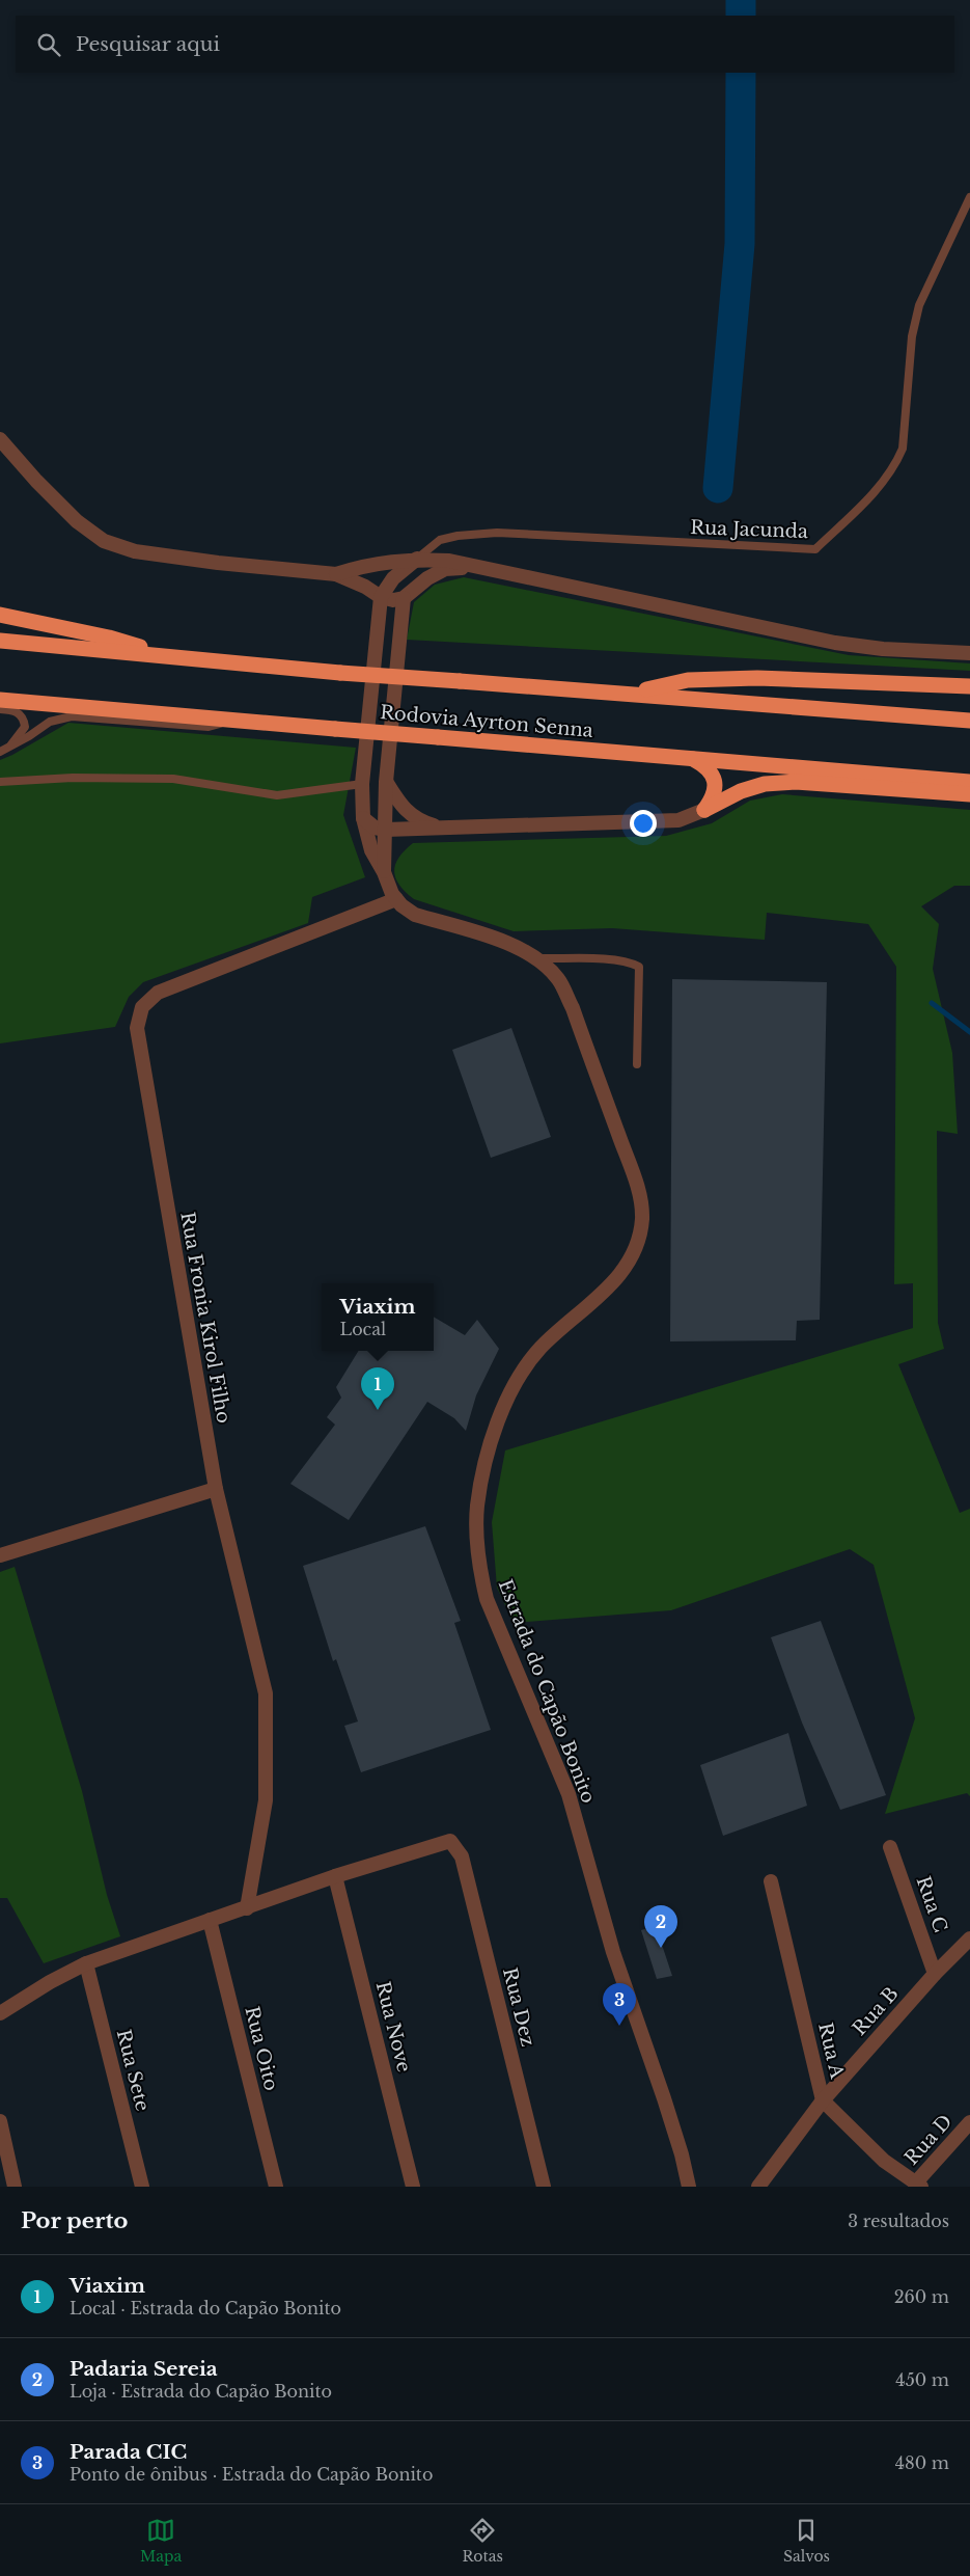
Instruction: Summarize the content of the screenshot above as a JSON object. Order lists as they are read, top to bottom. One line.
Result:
{"streets":{"highway":["Rodovia Ayrton Senna"],"street":["Rua Fronia Kirol Filho","Estrada do Capão Bonito","Rua C","Rua Dez","Rua B","Rua Nove","Rua Oito","Rua A","Rua Sete","Rua D"],"lane":["Rua Jacunda"]},"crossings":[["Rua Fronia Kirol Filho","Estrada do Capão Bonito"],["Rua C","Rua B"],["Rua Dez","Rua Nove"],["Rua B","Rua A"],["Rua A","Rua D"]],"page":{"search":"Pesquisar aqui","popup":["Viaxim","Local"],"pins":["1","2","3"],"heading":["Por perto","3 resultados"],"list":[{"mark":"1","name":"Viaxim","note":"Local · Estrada do Capão Bonito","value":"260 m"},{"mark":"2","name":"Padaria Sereia","note":"Loja · Estrada do Capão Bonito","value":"450 m"},{"mark":"3","name":"Parada CIC","note":"Ponto de ônibus · Estrada do Capão Bonito","value":"480 m"}],"nav":["Mapa","Rotas","Salvos"]}}
